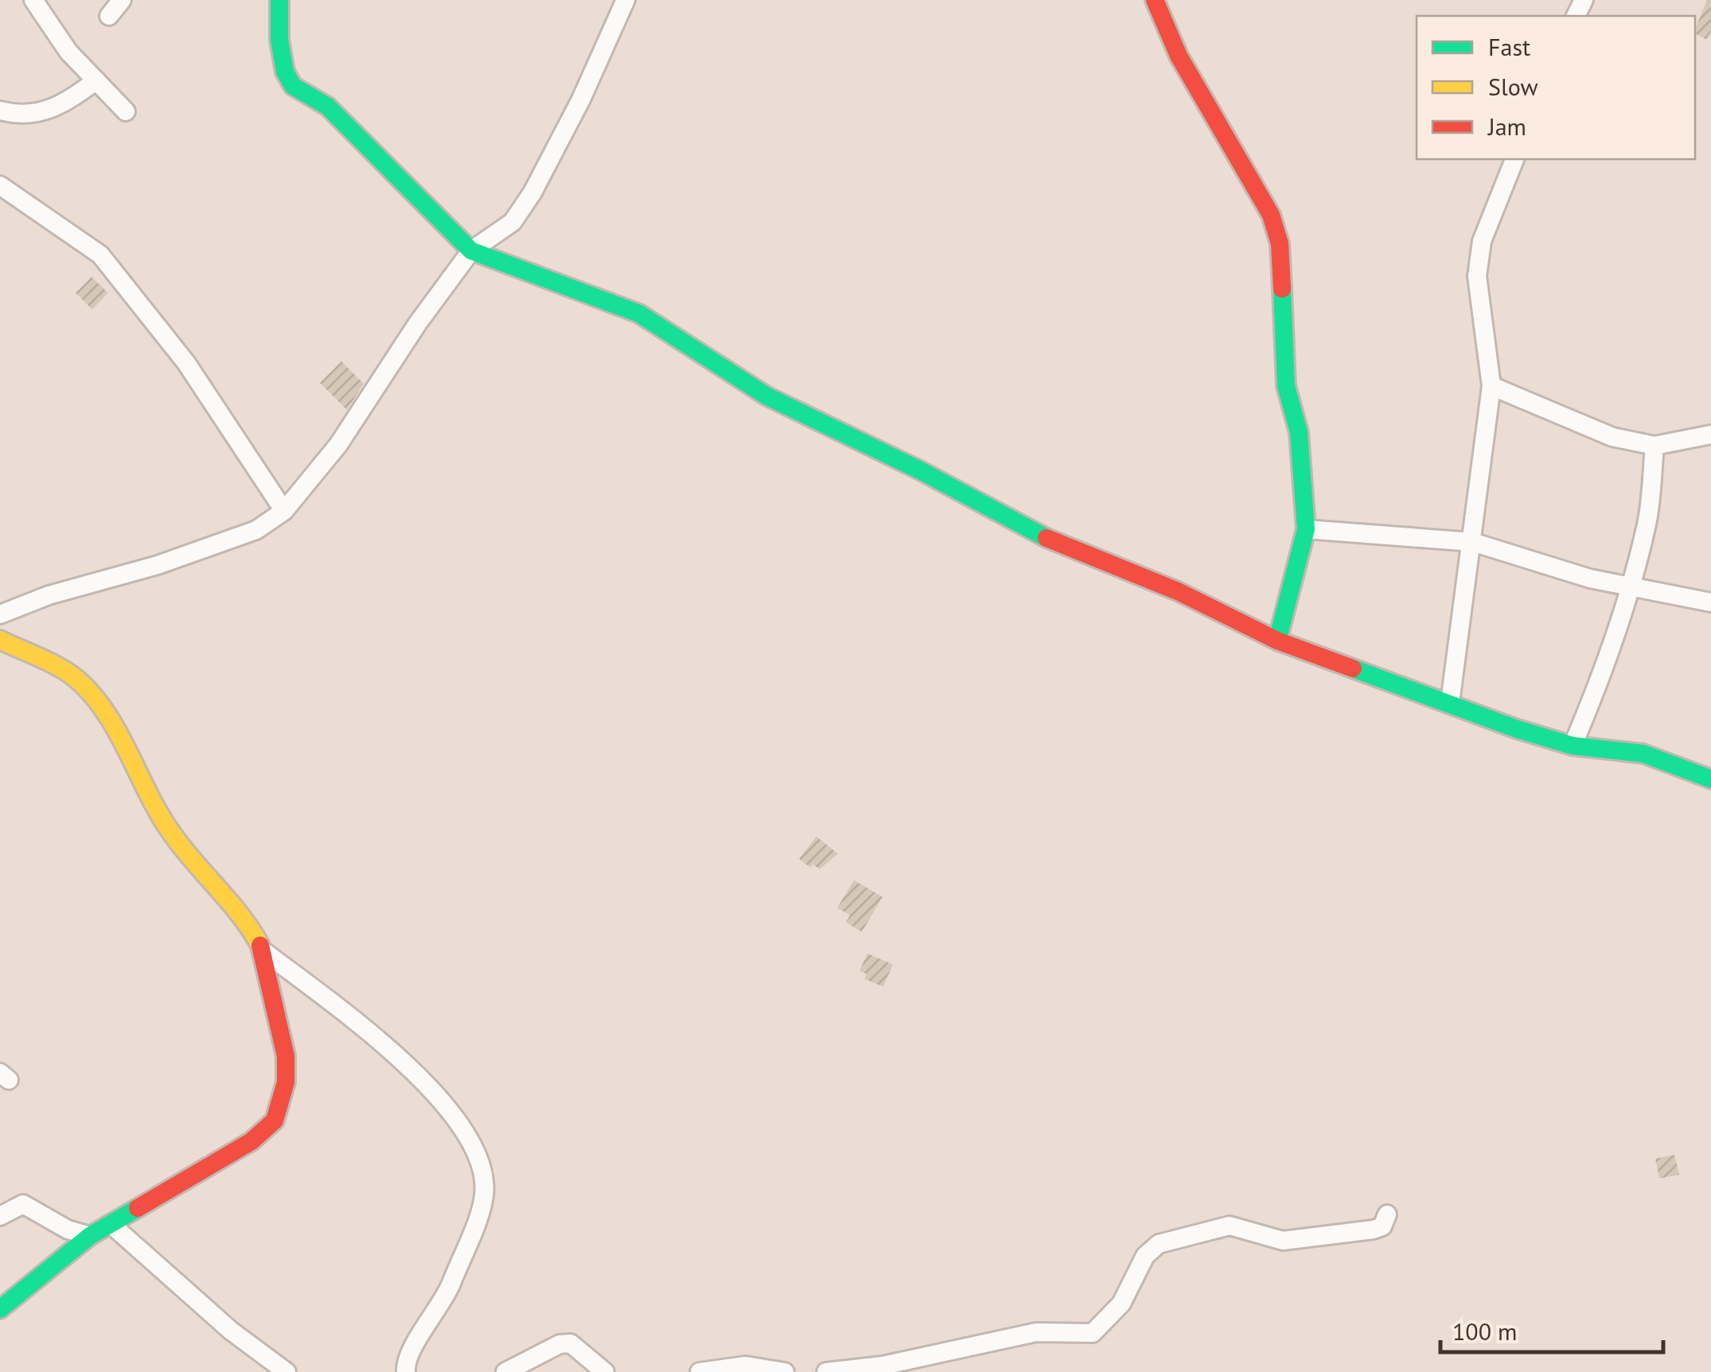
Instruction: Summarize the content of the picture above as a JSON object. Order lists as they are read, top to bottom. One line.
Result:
{"legend":["Fast","Slow","Jam"],"scale_bar":"100 m"}
